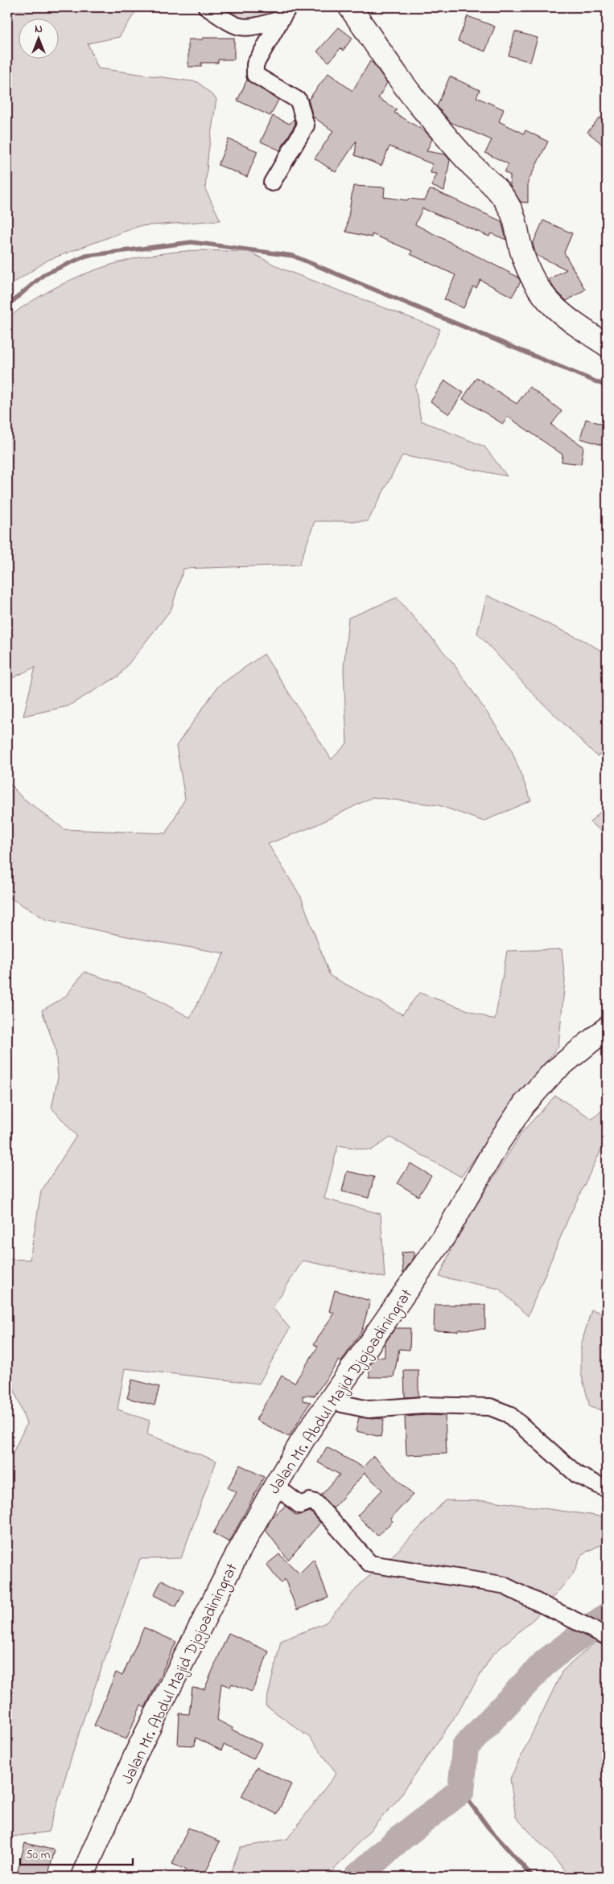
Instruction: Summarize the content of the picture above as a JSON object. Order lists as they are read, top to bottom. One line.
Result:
{"streets":{"street":["Jalan Mr. Abdul Majid Djojoadiningrat"]},"scale_bar":"50 m","north":"top"}
